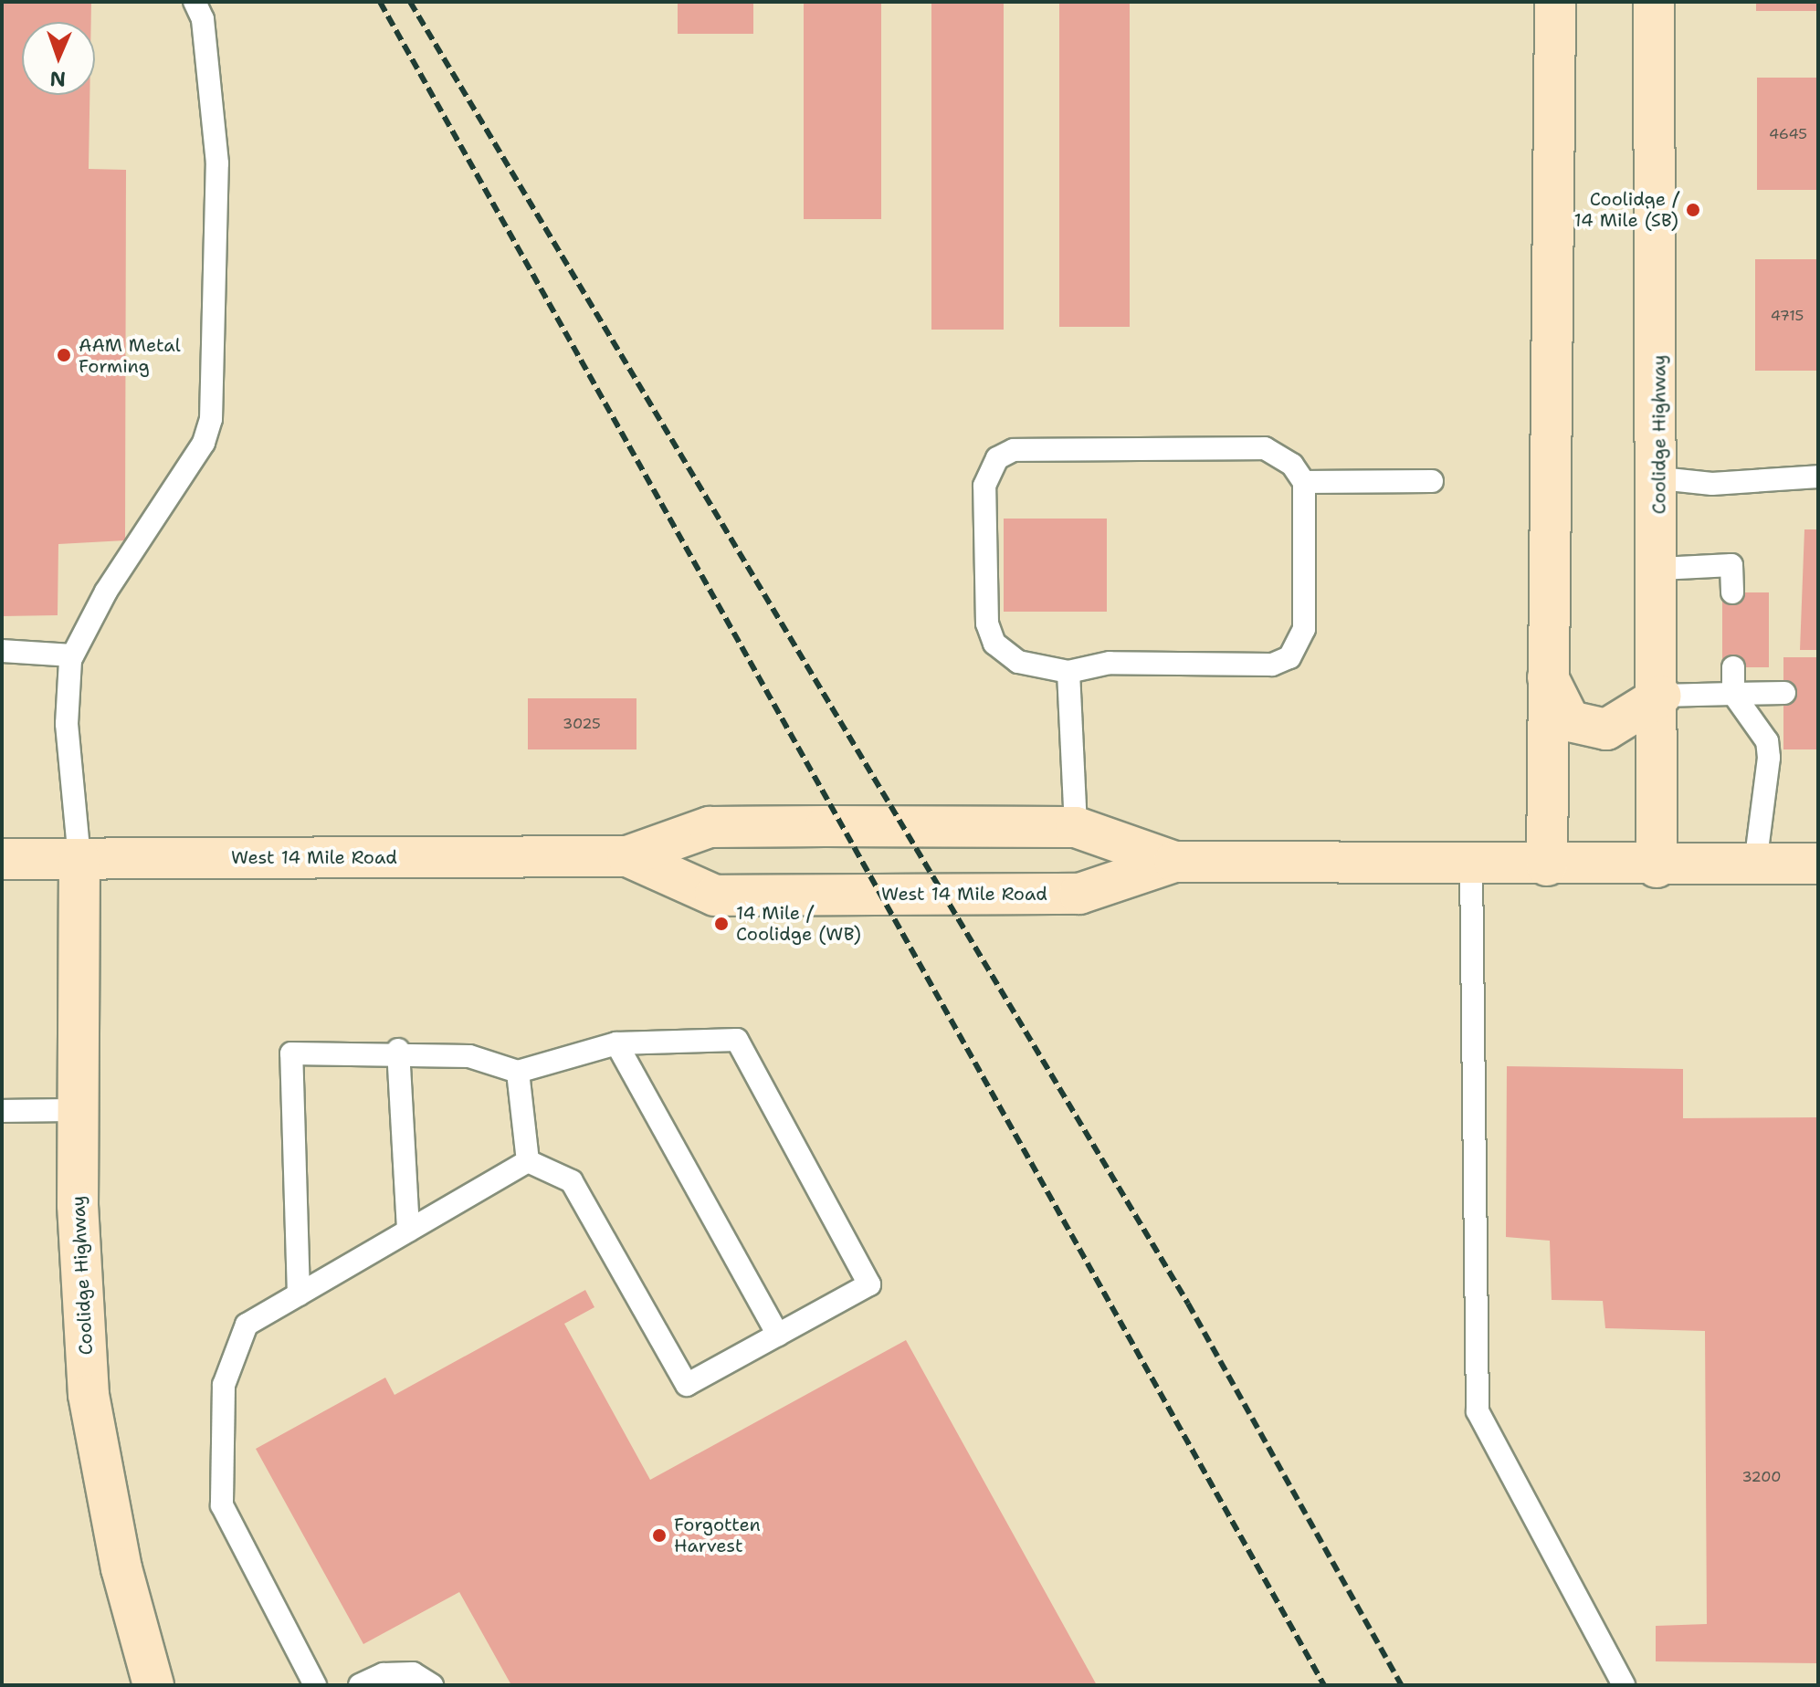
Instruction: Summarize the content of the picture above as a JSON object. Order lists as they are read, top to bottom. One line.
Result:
{"streets":{"main road":["Coolidge Highway","West 14 Mile Road"]},"crossings":[["Coolidge Highway","West 14 Mile Road"]],"places":["Coolidge / 14 Mile (SB)","AAM Metal Forming","14 Mile / Coolidge (WB)","Forgotten Harvest"],"house_numbers":["4645","4715","3025","3200"],"north":"bottom"}
